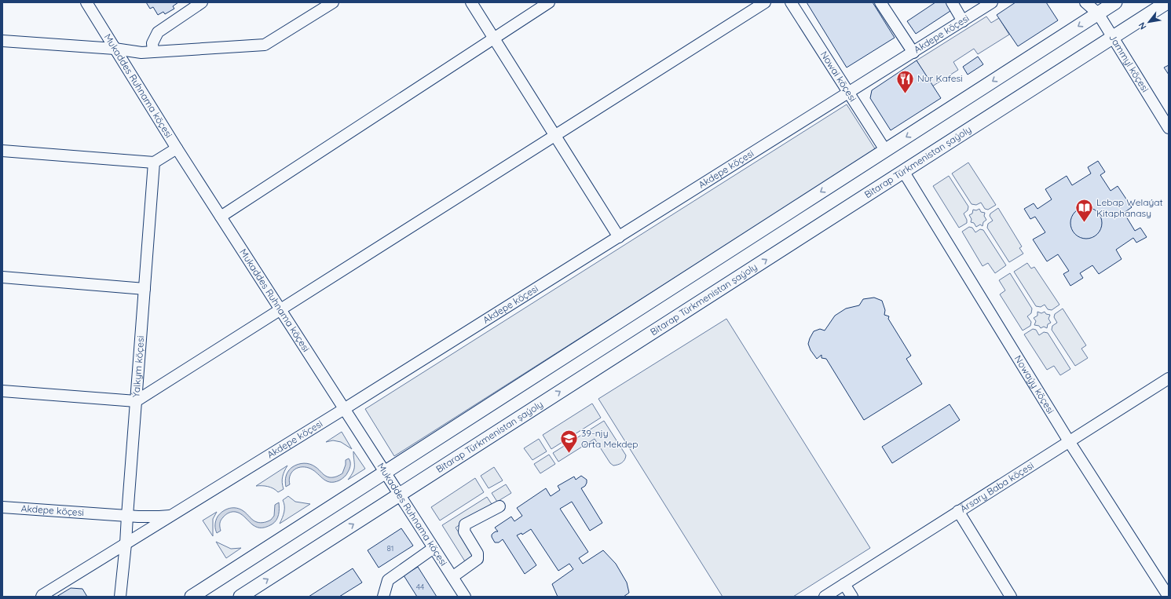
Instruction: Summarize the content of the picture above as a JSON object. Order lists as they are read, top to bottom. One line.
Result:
{"streets":{"main road":["Bitarap Türkmenistan şaýoly"],"street":["Akdepe köçesi","Jammyl köçesi","Nowai köçesi","Mukaddes Ruhnama köçesi","Ýalkym köçesi","Nowaýy köçesi","Ärsary Baba köçesi"]},"crossings":[["Akdepe köçesi","Nowai köçesi"],["Akdepe köçesi","Mukaddes Ruhnama köçesi"],["Akdepe köçesi","Ýalkym köçesi"],["Jammyl köçesi","Bitarap Türkmenistan şaýoly"],["Mukaddes Ruhnama köçesi","Bitarap Türkmenistan şaýoly"],["Bitarap Türkmenistan şaýoly","Nowaýy köçesi"],["Nowaýy köçesi","Ärsary Baba köçesi"]],"places":{"restaurant":["Nur Kafesi"],"library":["Lebap Welaýat Kitaphanasy"],"school or university":["39-njy Orta Mekdep"]},"house_numbers":["81","44"],"north":"bottom left"}
